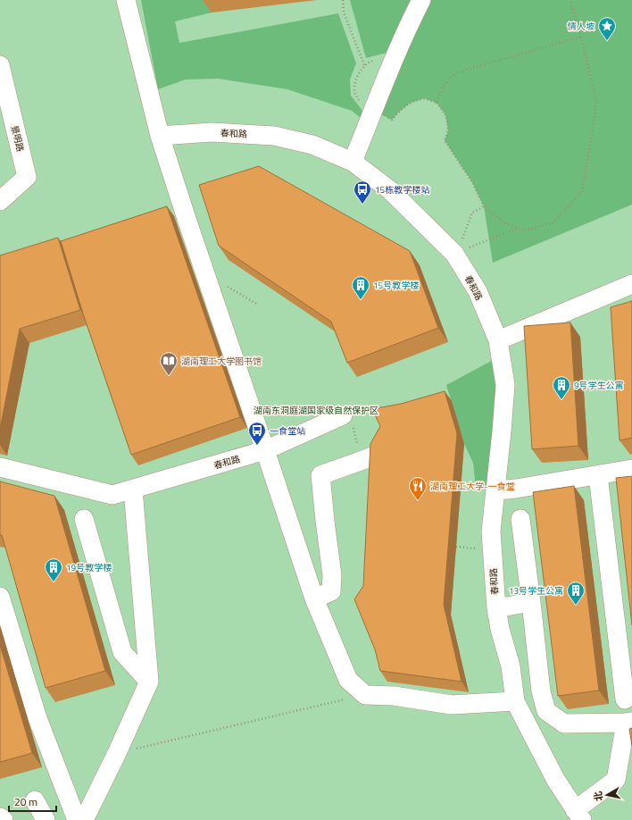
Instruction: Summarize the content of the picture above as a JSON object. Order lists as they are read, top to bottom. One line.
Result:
{"streets":{"lane":["春和路","景明路"]},"parks":["湖南东洞庭湖国家级自然保护区"],"places":{"place":["情人坡"],"bus stop":["15栋教学楼站","一食堂站"],"building":["15号教学楼","9号学生公寓","19号教学楼","13号学生公寓"],"library":["湖南理工大学图书馆"],"restaurant":["湖南理工大学-一食堂"]},"scale_bar":"20 m","north":"left"}
